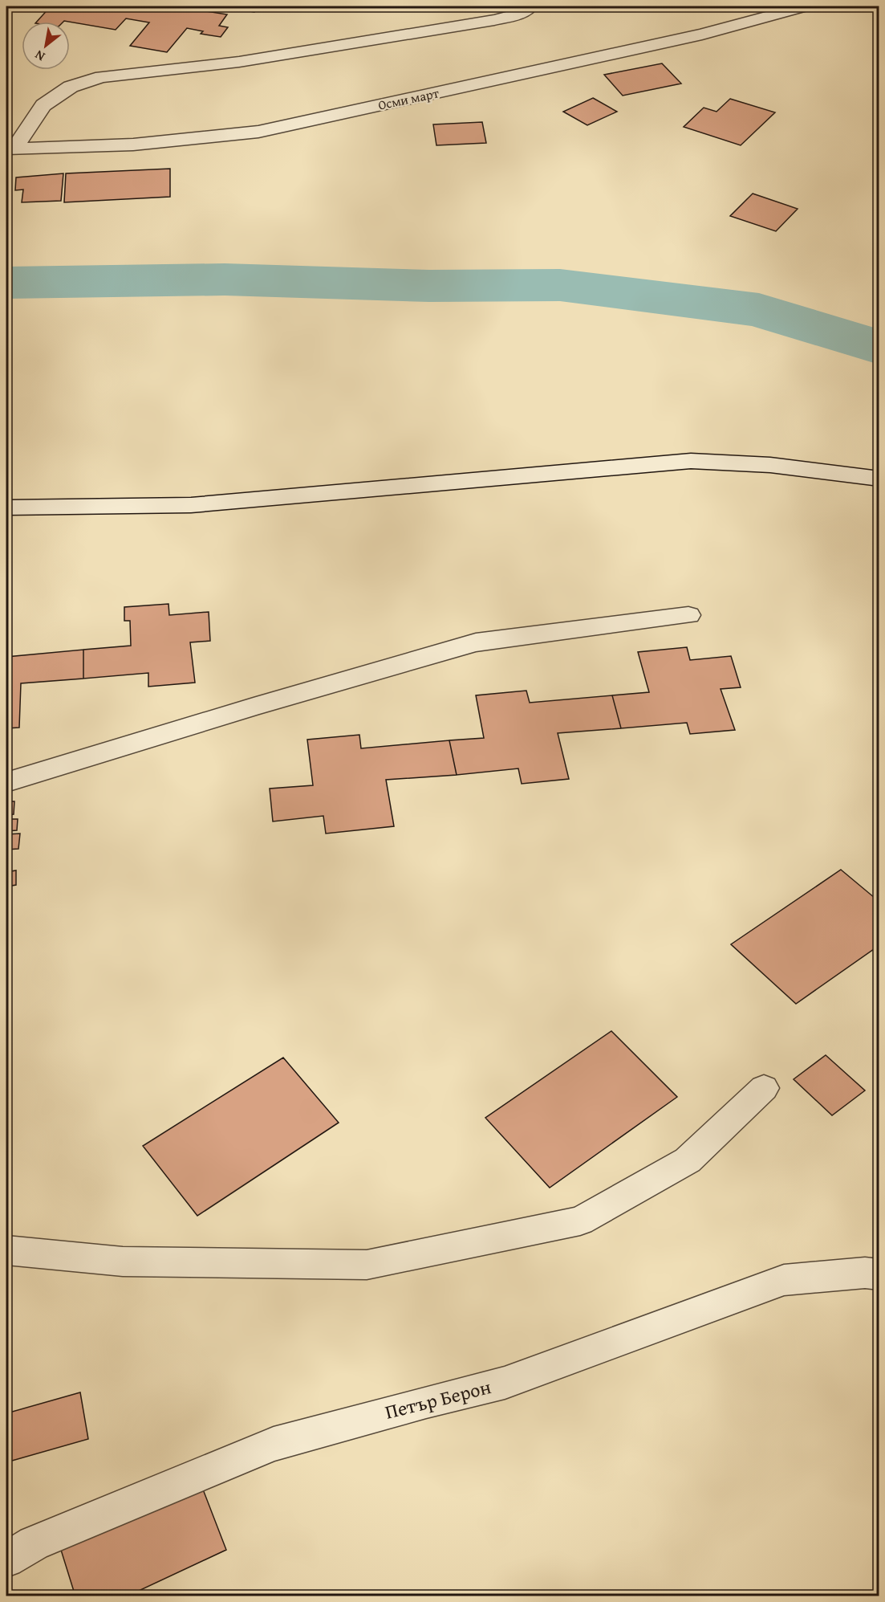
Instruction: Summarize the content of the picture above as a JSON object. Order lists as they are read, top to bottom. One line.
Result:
{"streets":{"street":["Осми март","Петър Берон"]},"north":"bottom left"}
